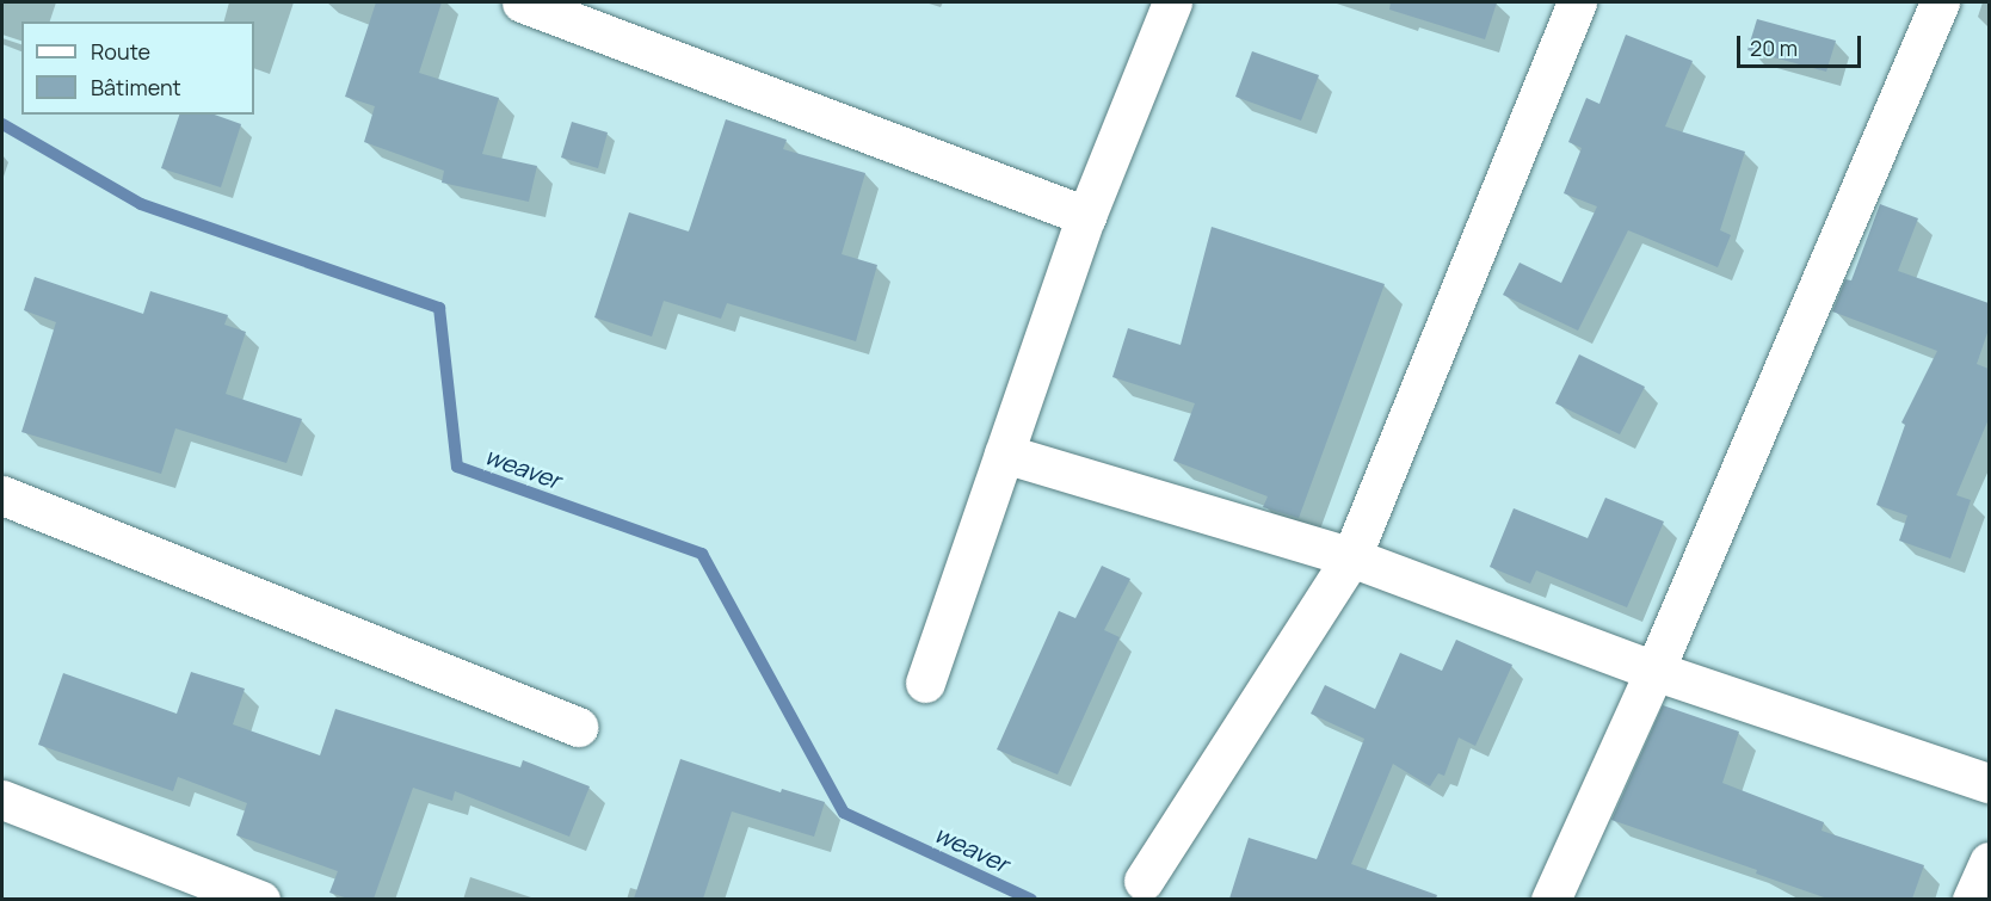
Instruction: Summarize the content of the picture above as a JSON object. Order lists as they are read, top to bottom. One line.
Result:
{"water":["weaver"],"legend":["Route","Bâtiment"],"scale_bar":"20 m"}
